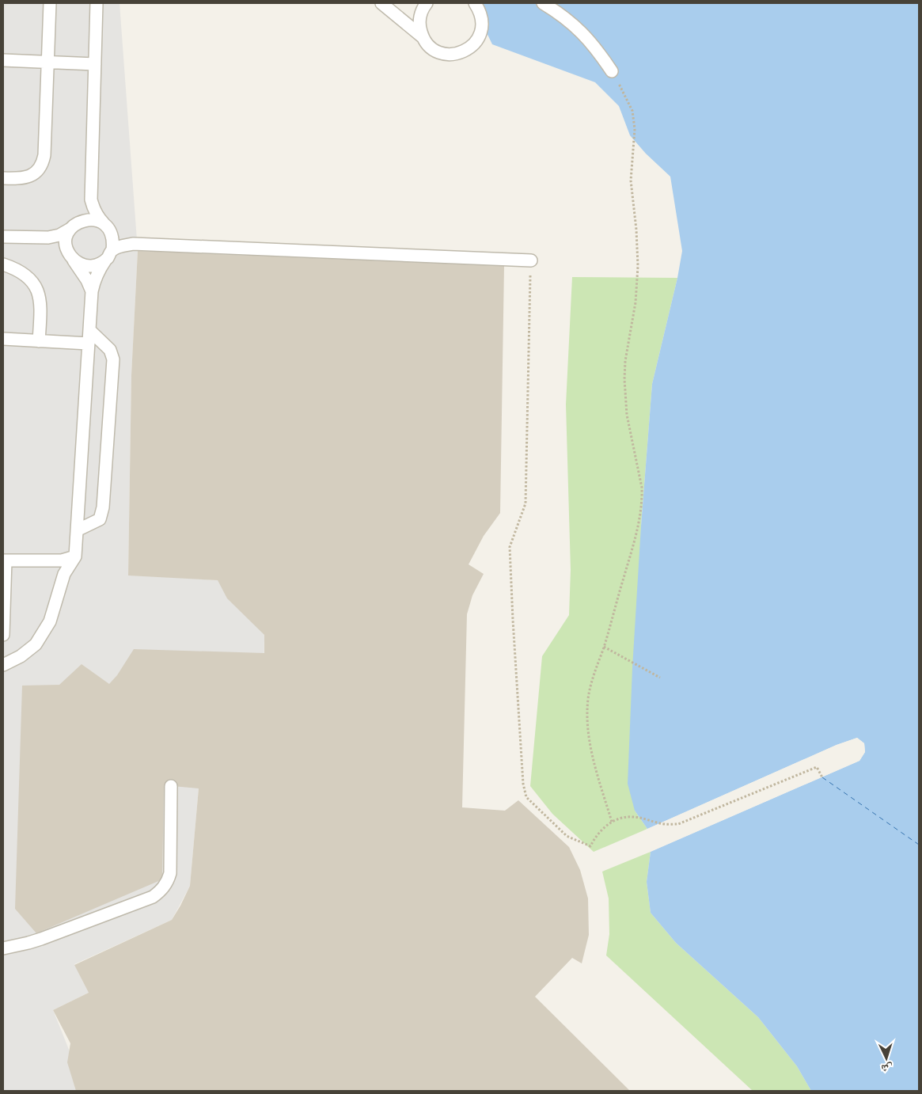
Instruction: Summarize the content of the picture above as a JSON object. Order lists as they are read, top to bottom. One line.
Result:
{"north":"bottom"}
